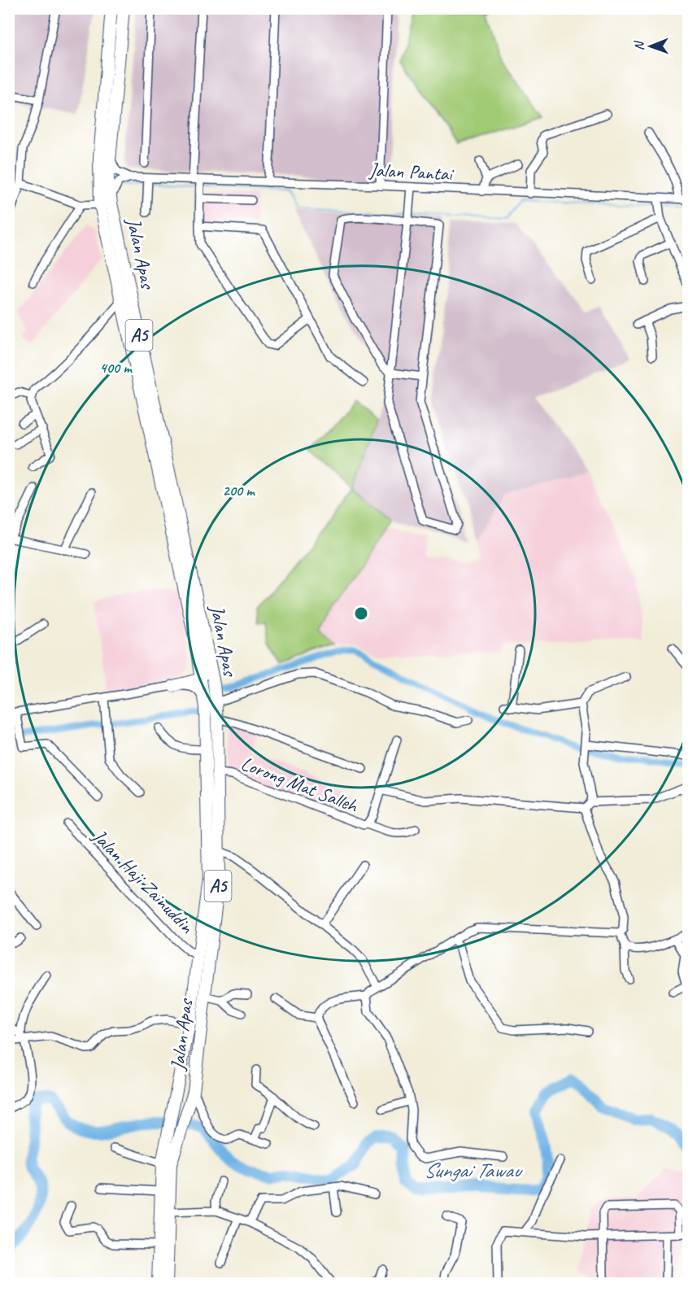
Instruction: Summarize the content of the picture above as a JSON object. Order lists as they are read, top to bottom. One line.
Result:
{"streets":{"highway":["Jalan Apas","A5"],"street":["Jalan Pantai","Lorong Mat Salleh","Jalan Haji Zainuddin"]},"crossings":[["Jalan Apas","Lorong Mat Salleh"],["Jalan Apas","Jalan Haji Zainuddin"]],"water":["Sungai Tawau"],"north":"left","rings":["400 m","200 m"]}
